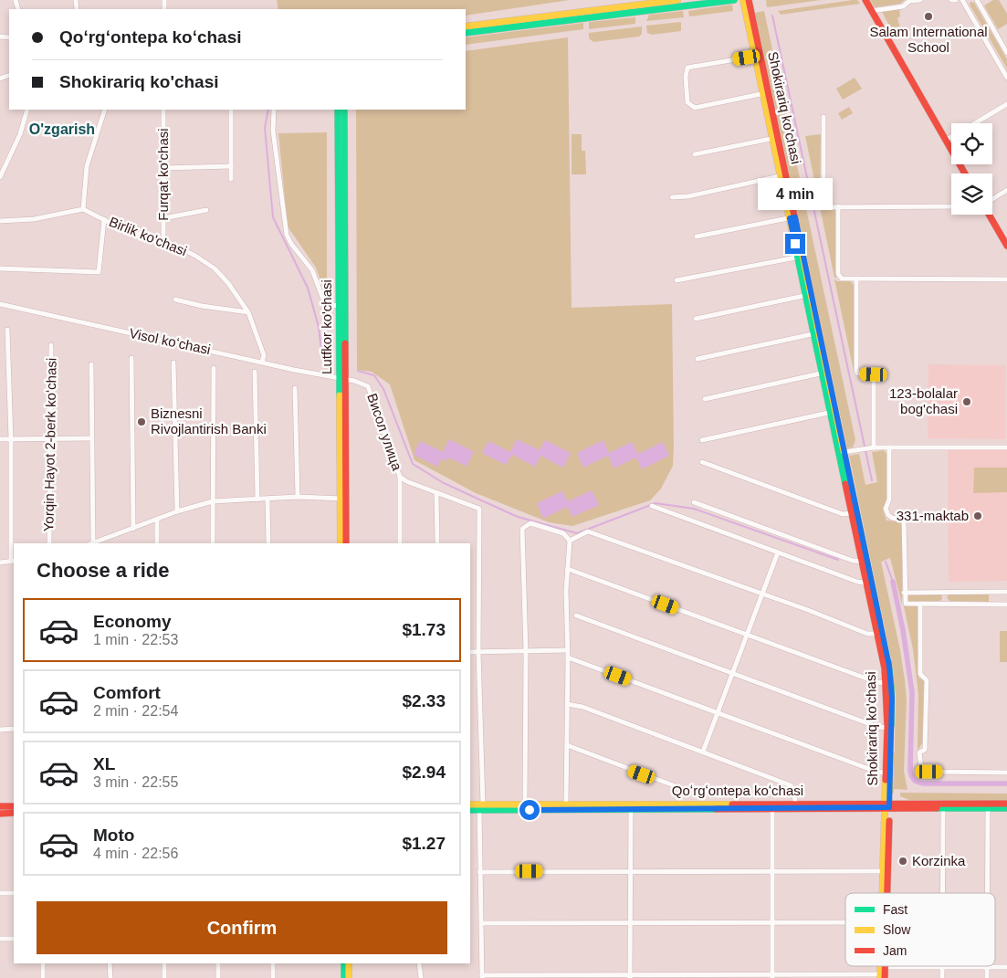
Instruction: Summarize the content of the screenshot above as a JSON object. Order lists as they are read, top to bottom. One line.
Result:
{"streets":{"main road":["Shokirariq ko'chasi","Lutfkor ko'chasi","Qoʻrgʻontepa koʻchasi"],"street":["Furqat ko'chasi","Birlik ko'chasi","Visol koʻchasi","Висол улица","Yorqin Hayot 2-berk koʻchasi"]},"crossings":[["Shokirariq ko'chasi","Qoʻrgʻontepa koʻchasi"],["Furqat ko'chasi","Birlik ko'chasi"],["Birlik ko'chasi","Visol koʻchasi"],["Lutfkor ko'chasi","Visol koʻchasi"],["Lutfkor ko'chasi","Висол улица"],["Visol koʻchasi","Висол улица"]],"districts":["O'zgarish"],"places":["Salam International School","123-bolalar bog'chasi","Biznesni Rivojlantirish Banki","331-maktab","Korzinka"],"legend":["Fast","Slow","Jam"],"page":{"banner":["Qoʻrgʻontepa koʻchasi","Shokirariq ko'chasi"],"bubble":"4 min","heading":"Choose a ride","list":[{"name":"Economy","note":"1 min · 22:53","value":"$1.73"},{"name":"Comfort","note":"2 min · 22:54","value":"$2.33"},{"name":"XL","note":"3 min · 22:55","value":"$2.94"},{"name":"Moto","note":"4 min · 22:56","value":"$1.27"}],"buttons":"Confirm"}}
